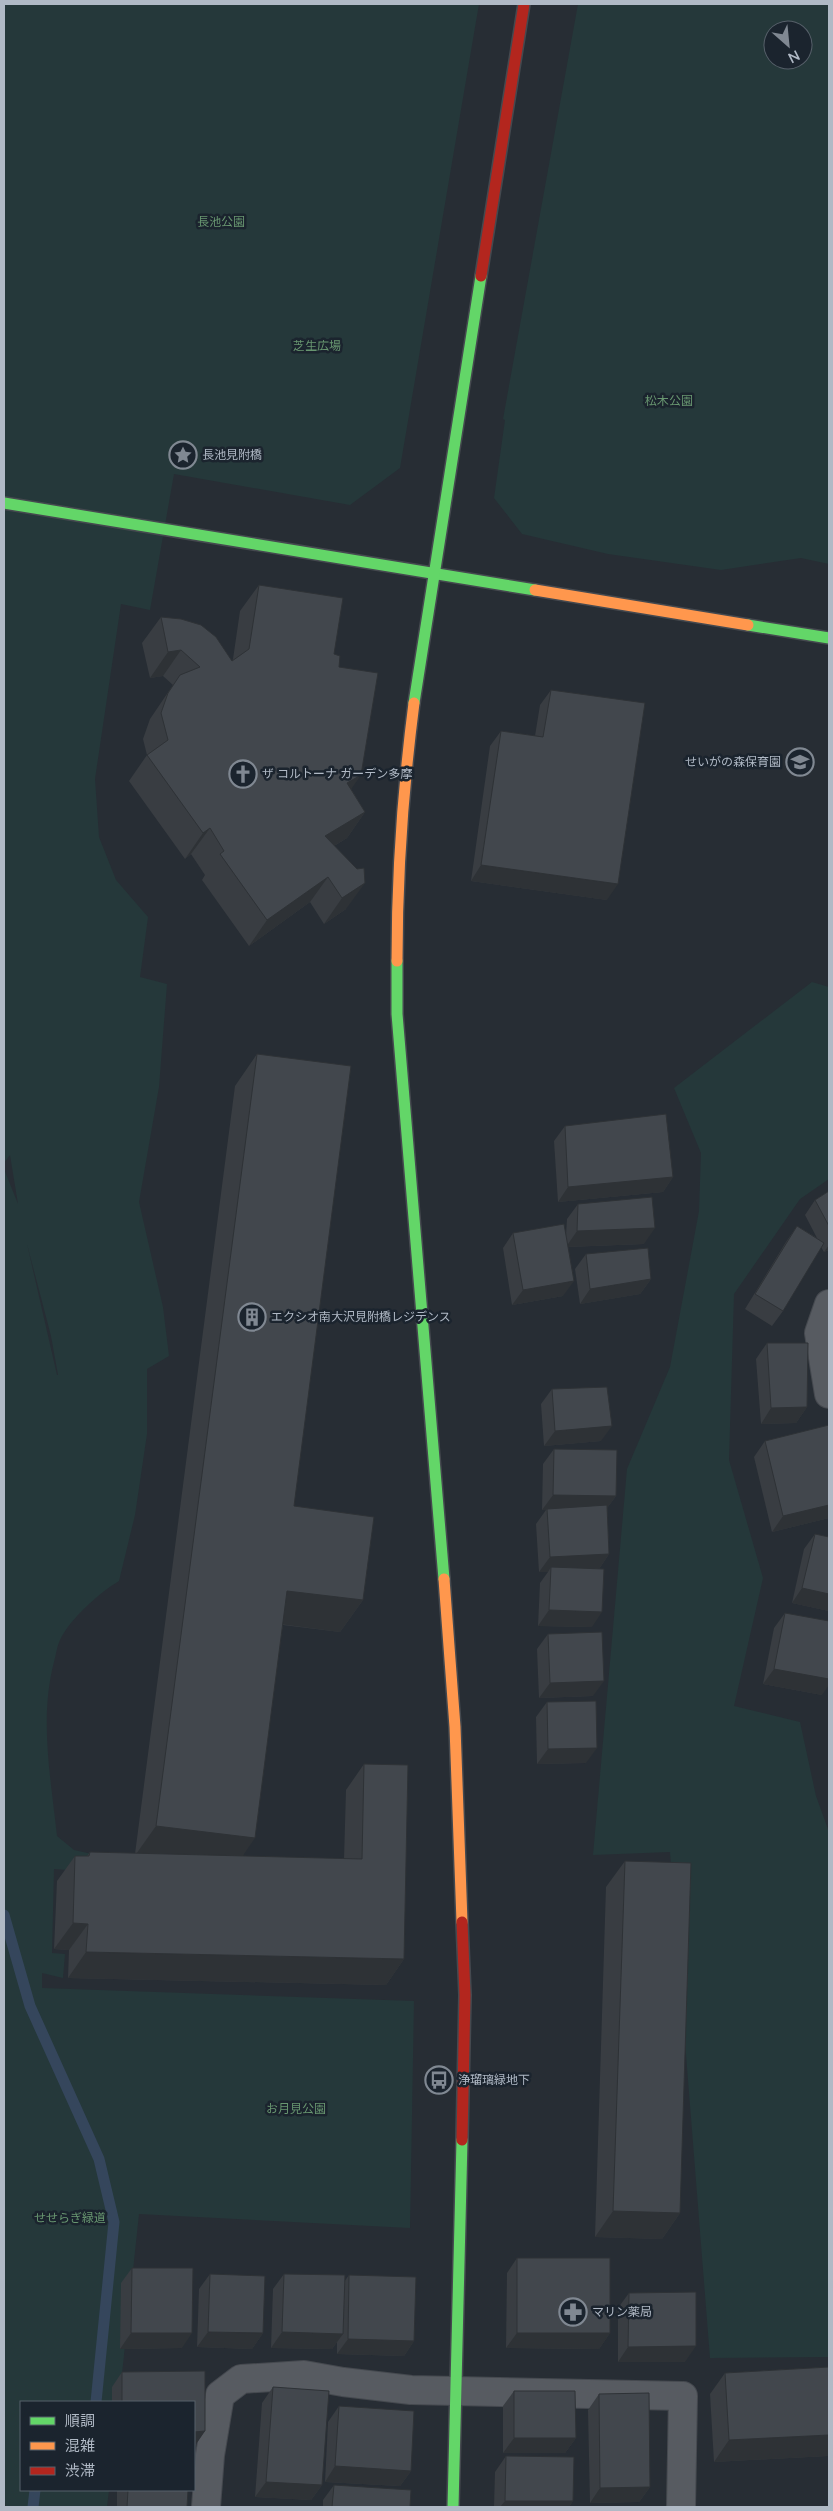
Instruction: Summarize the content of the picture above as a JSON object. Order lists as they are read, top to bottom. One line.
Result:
{"parks":["長池公園","芝生広場","松木公園","お月見公園","せせらぎ緑道"],"places":{"place":["長池見附橋"],"school or university":["せいがの森保育園"],"church":["ザ コルトーナ ガーデン多摩"],"building":["エクシオ南大沢見附橋レジデンス"],"bus stop":["浄瑠璃緑地下"],"pharmacy":["マリン薬局"]},"legend":["順調","混雑","渋滞"],"north":"bottom right"}
